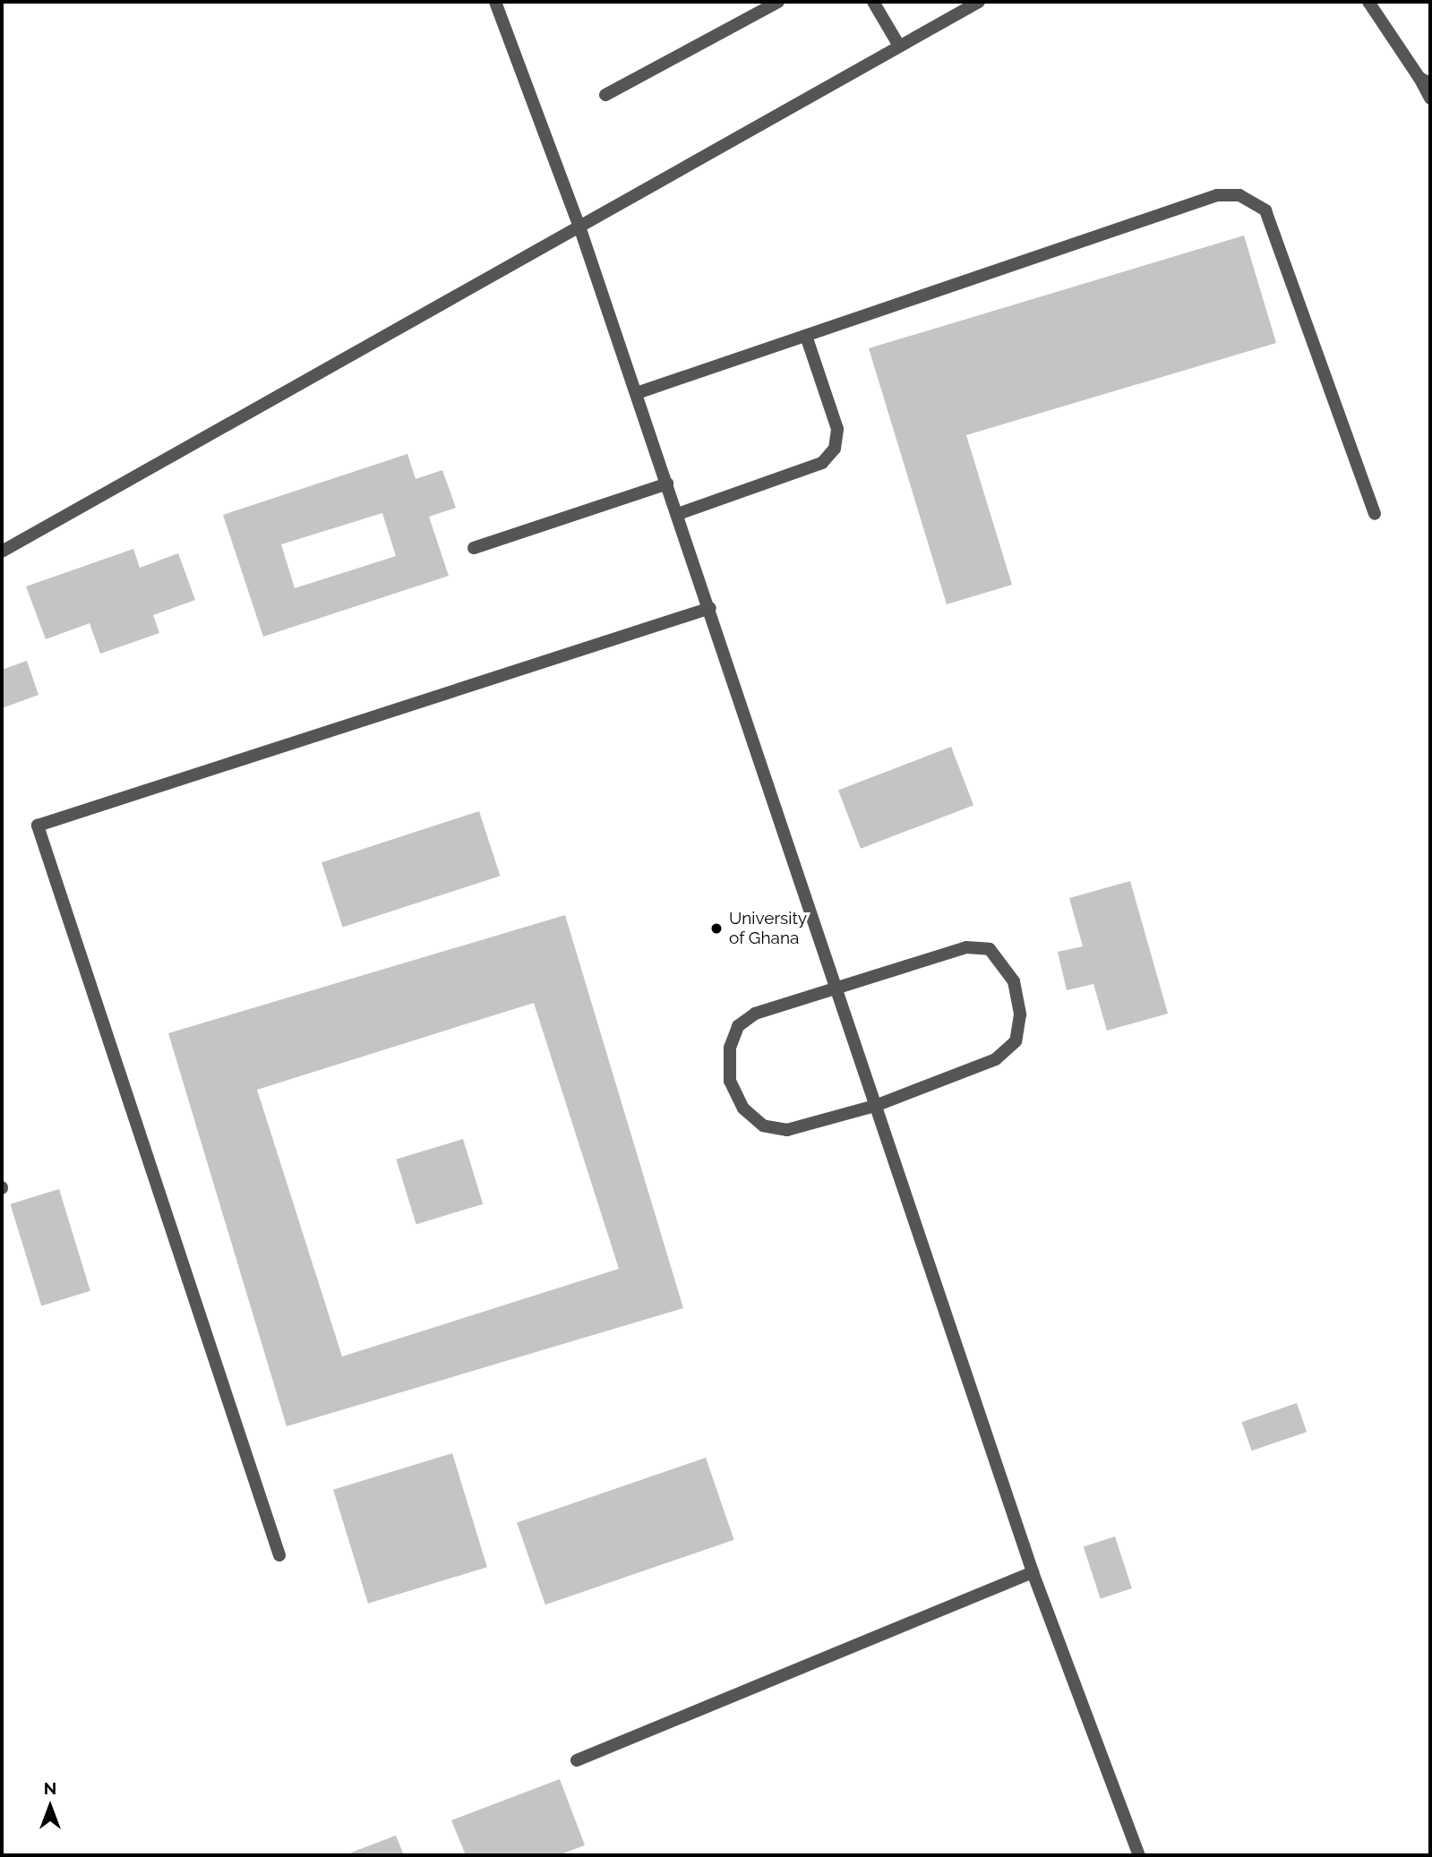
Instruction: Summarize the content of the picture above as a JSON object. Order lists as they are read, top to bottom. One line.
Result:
{"places":["University of Ghana"],"north":"top"}
